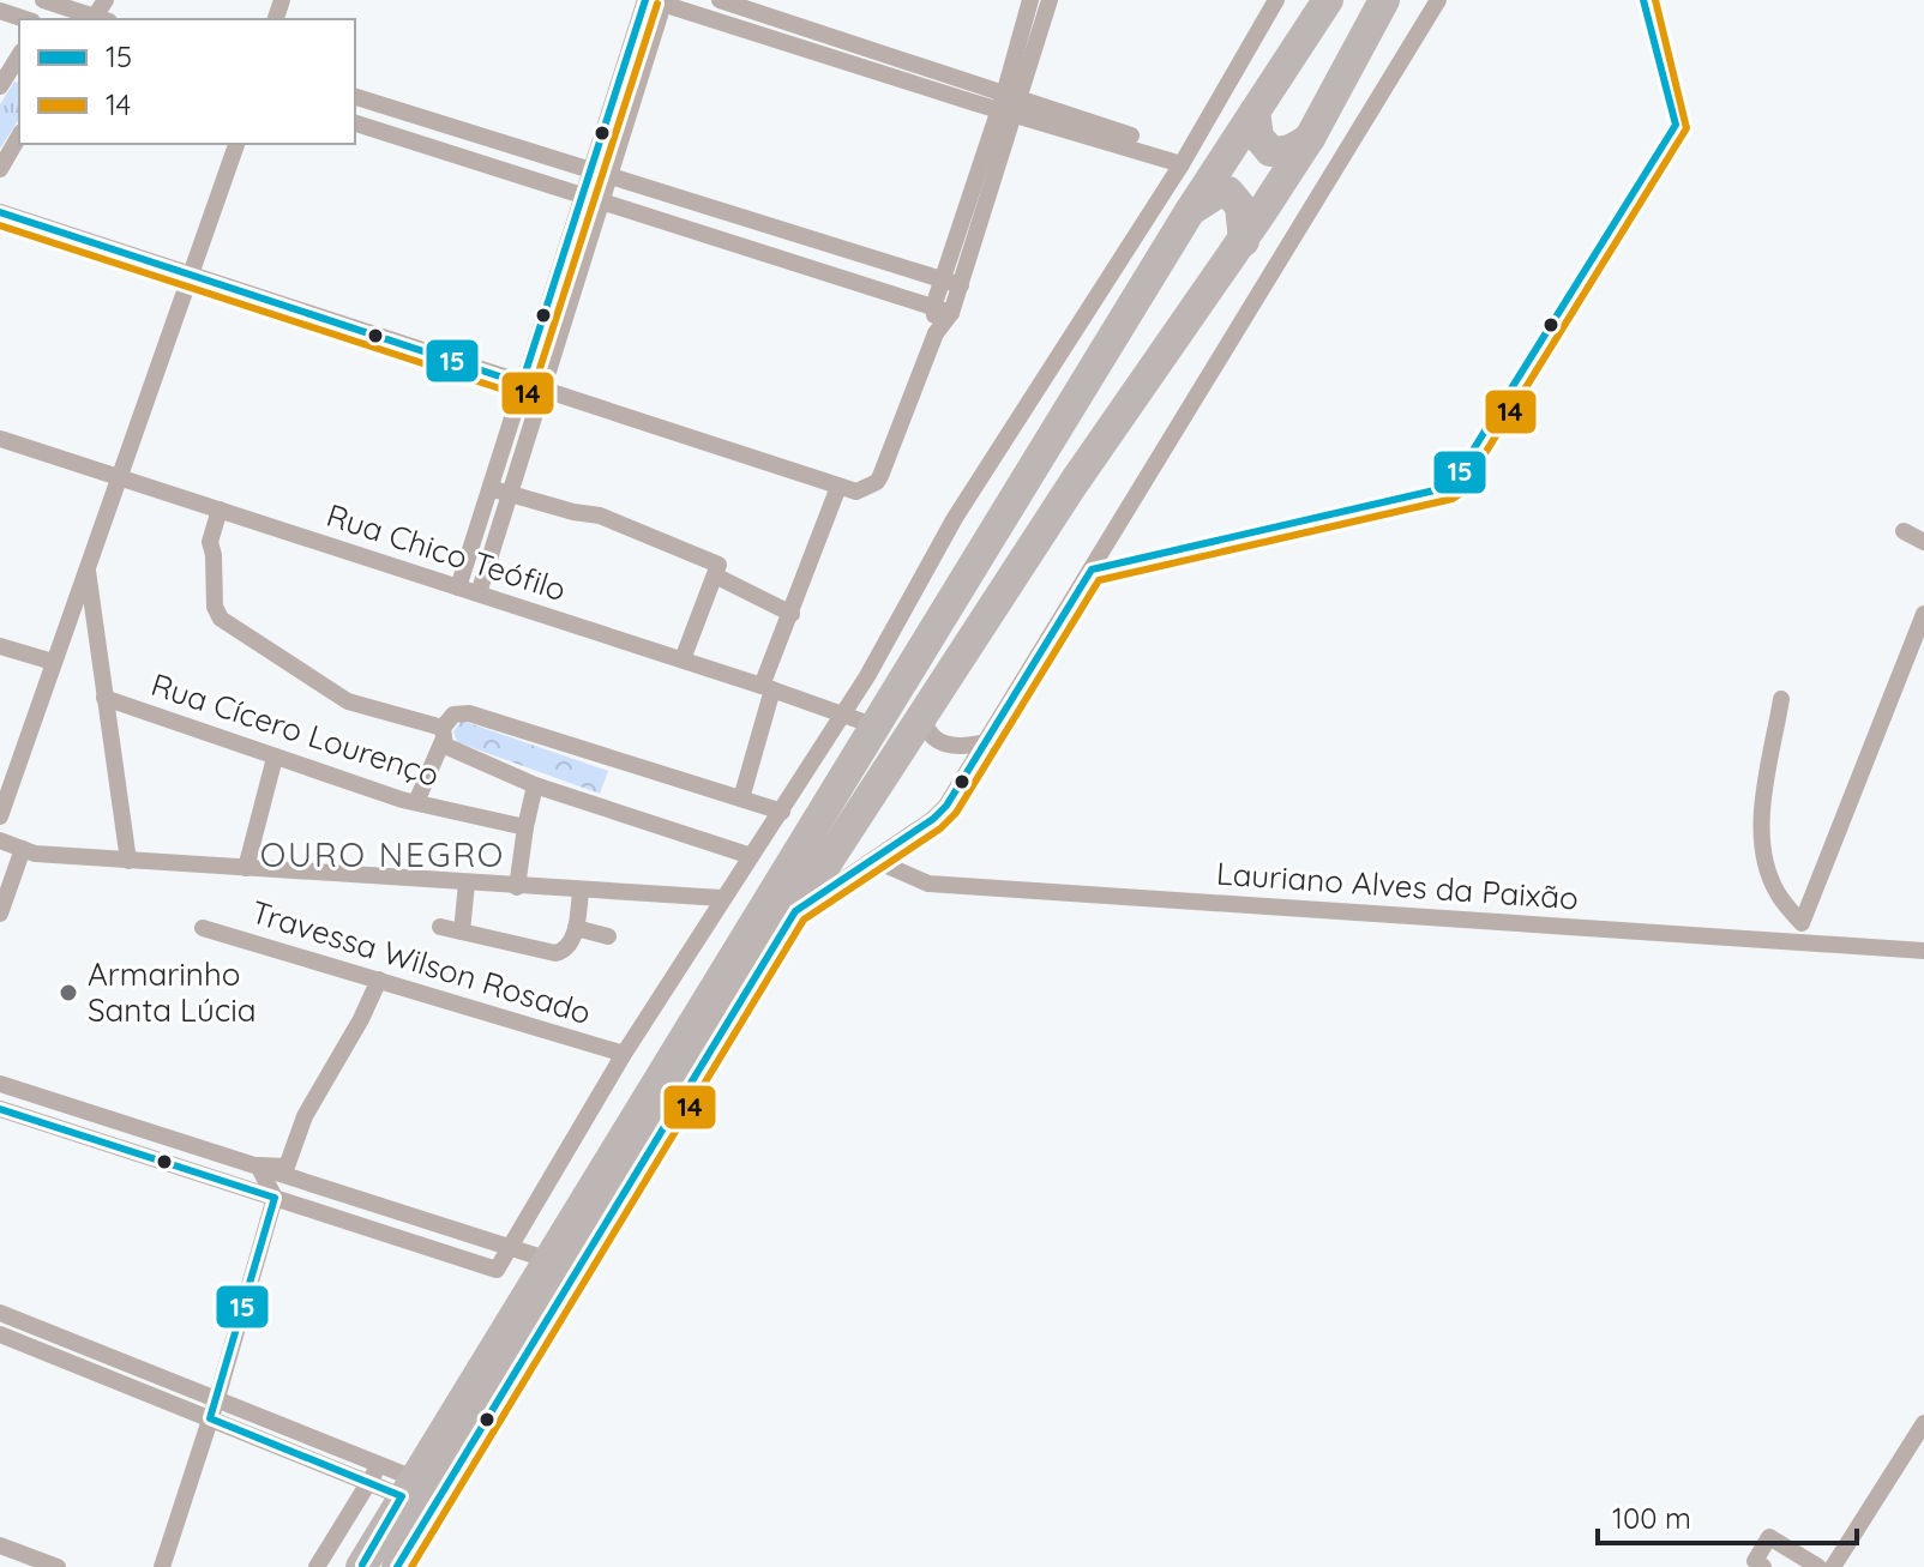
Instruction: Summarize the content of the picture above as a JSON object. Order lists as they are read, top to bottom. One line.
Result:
{"streets":{"street":["Rua Chico Teófilo","Rua Cícero Lourenço","Lauriano Alves da Paixão","Travessa Wilson Rosado"]},"districts":["OURO NEGRO"],"places":["Armarinho Santa Lúcia"],"lines":["transit line 15","transit line 14"],"legend":["15","14"],"scale_bar":"100 m"}
